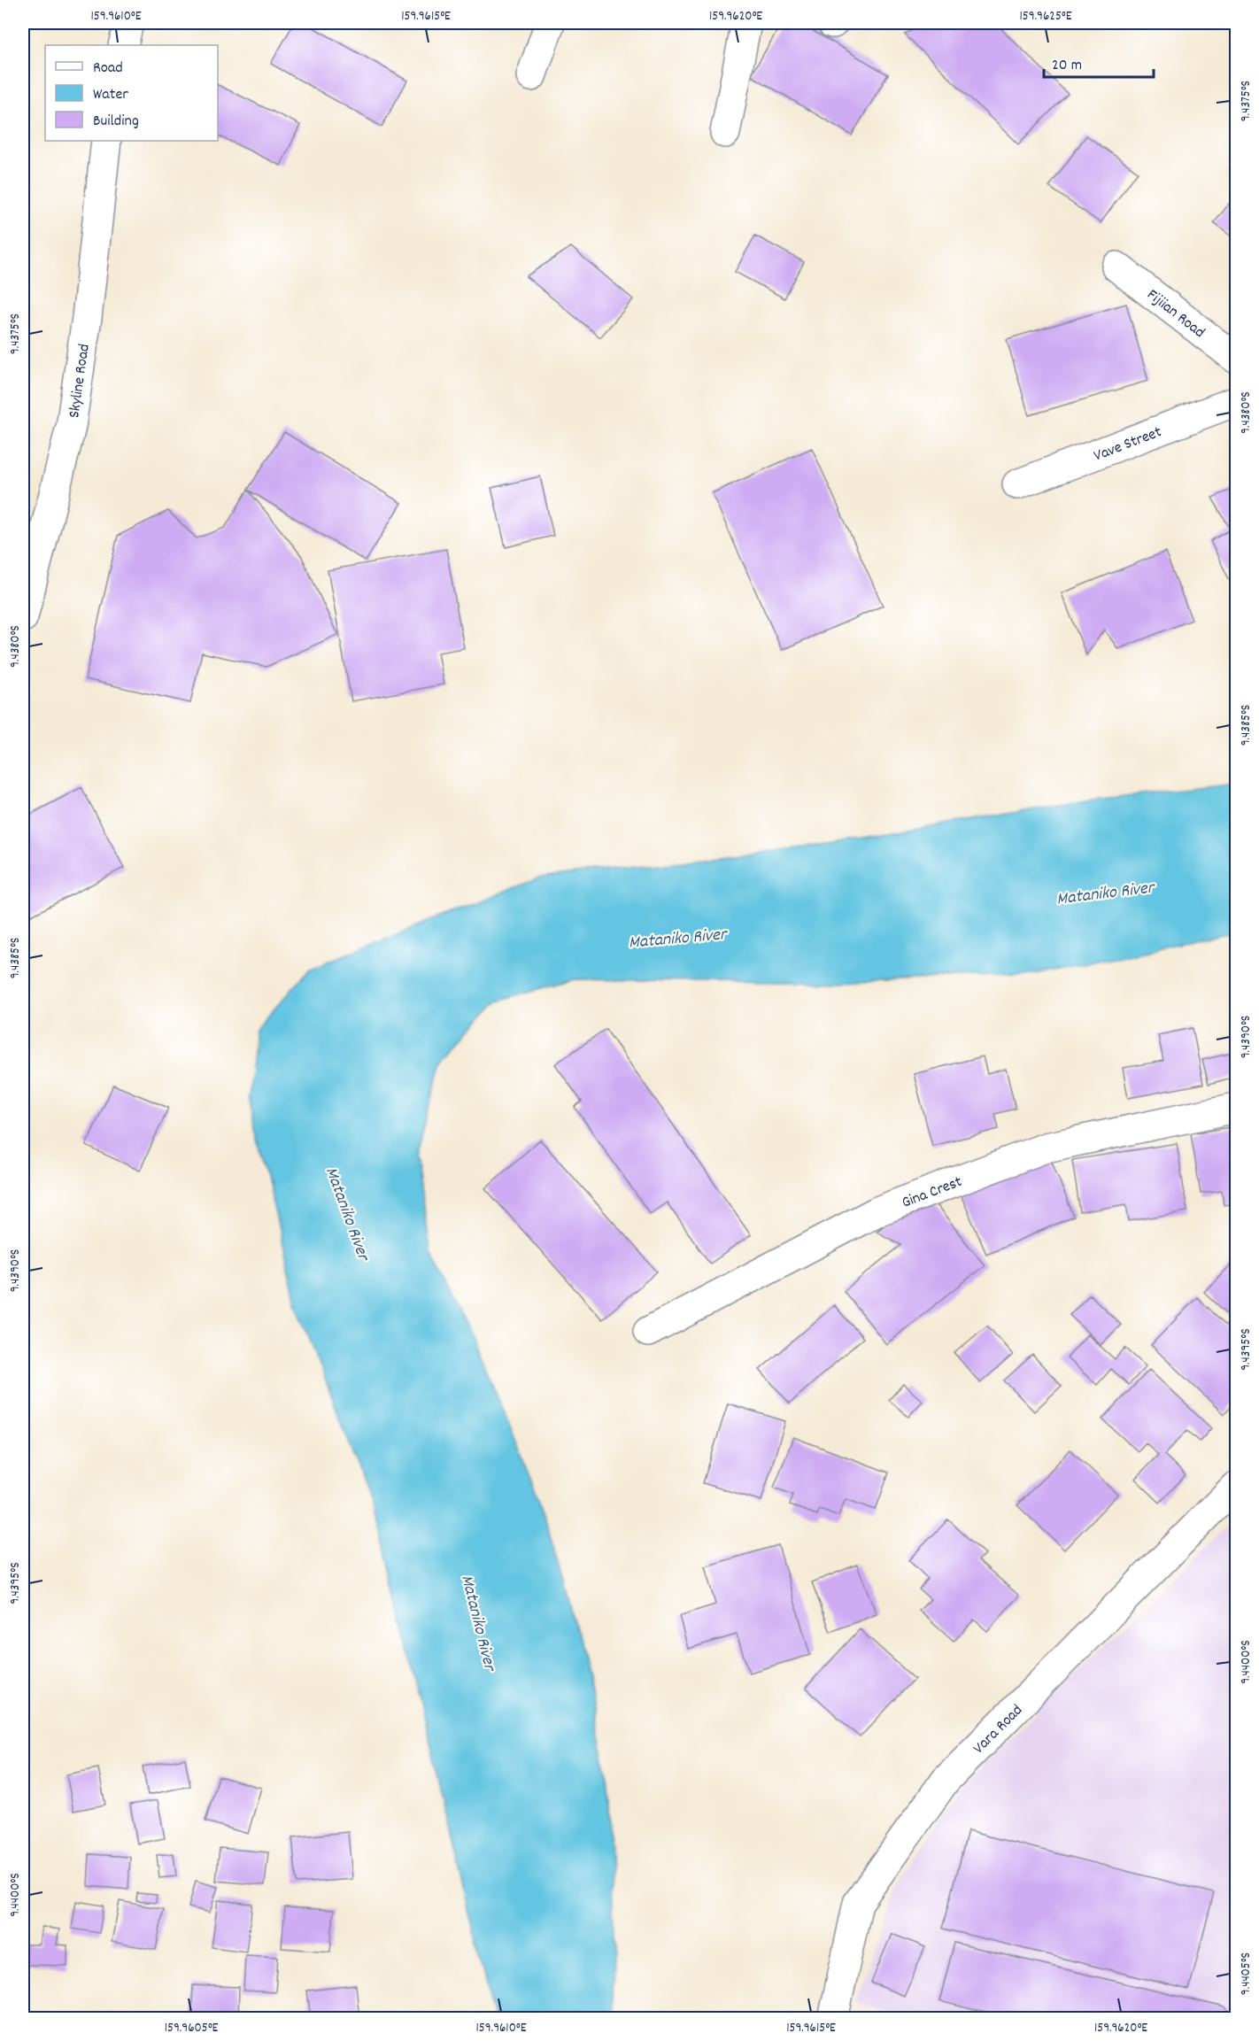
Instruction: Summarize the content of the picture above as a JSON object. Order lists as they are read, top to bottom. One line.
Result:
{"streets":{"street":["Fijiian Road","Skyline Road","Vave Street","Gina Crest","Vara Road"]},"water":["Mataniko River"],"legend":["Road","Water","Building"],"scale_bar":"20 m","coordinates":["159.9610°E","159.9615°E","159.9620°E","159.9625°E","9.4375°S","9.4380°S","9.4385°S","9.4390°S","9.4395°S","9.4400°S","9.4405°S","159.9605°E"]}
